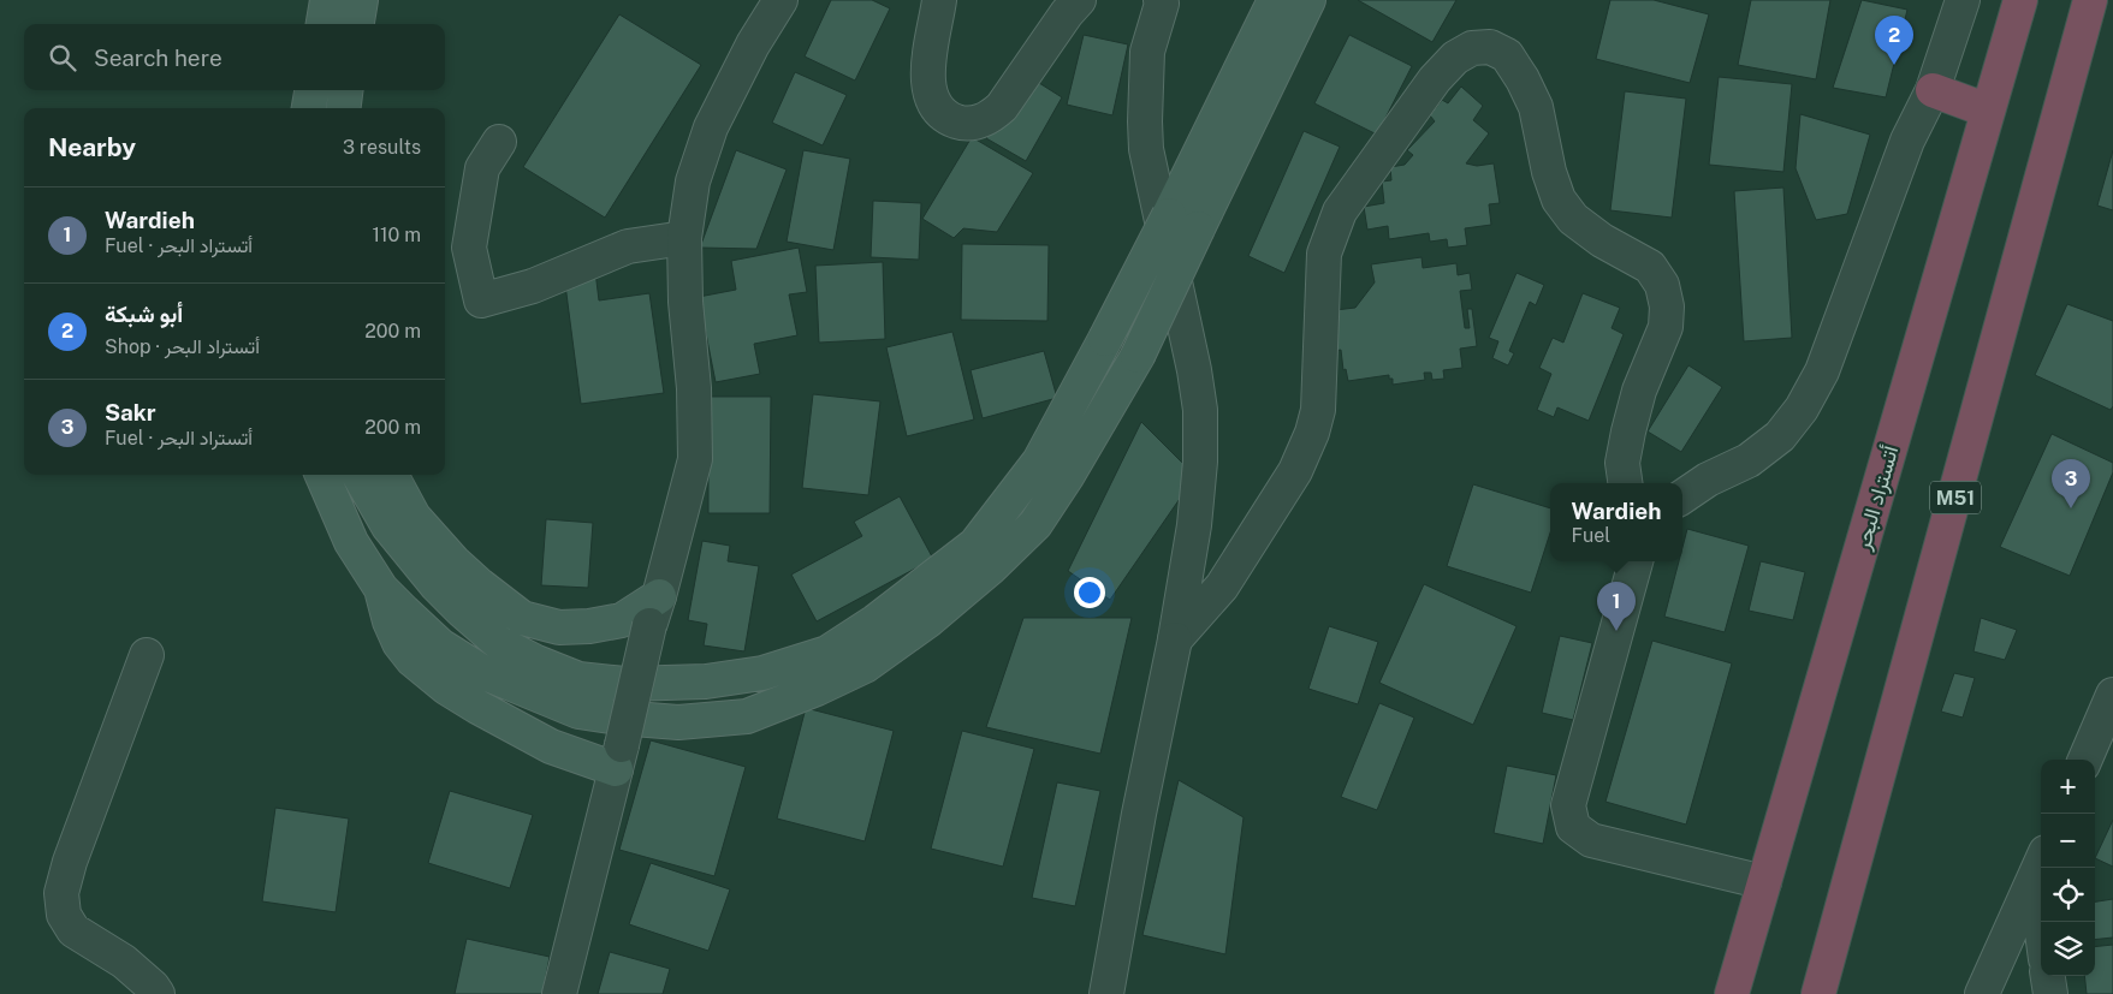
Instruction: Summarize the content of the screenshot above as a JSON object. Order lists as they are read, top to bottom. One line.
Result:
{"streets":{"highway":["أتستراد البحر","M51"]},"page":{"pins":["2","3","1"],"search":"Search here","heading":["Nearby","3 results"],"list":[{"mark":"1","name":"Wardieh","note":"Fuel · أتستراد البحر","value":"110 m"},{"mark":"2","name":"أبو شبكة","note":"Shop · أتستراد البحر","value":"200 m"},{"mark":"3","name":"Sakr","note":"Fuel · أتستراد البحر","value":"200 m"}],"popup":["Wardieh","Fuel"],"map_buttons":["+","−"]}}
